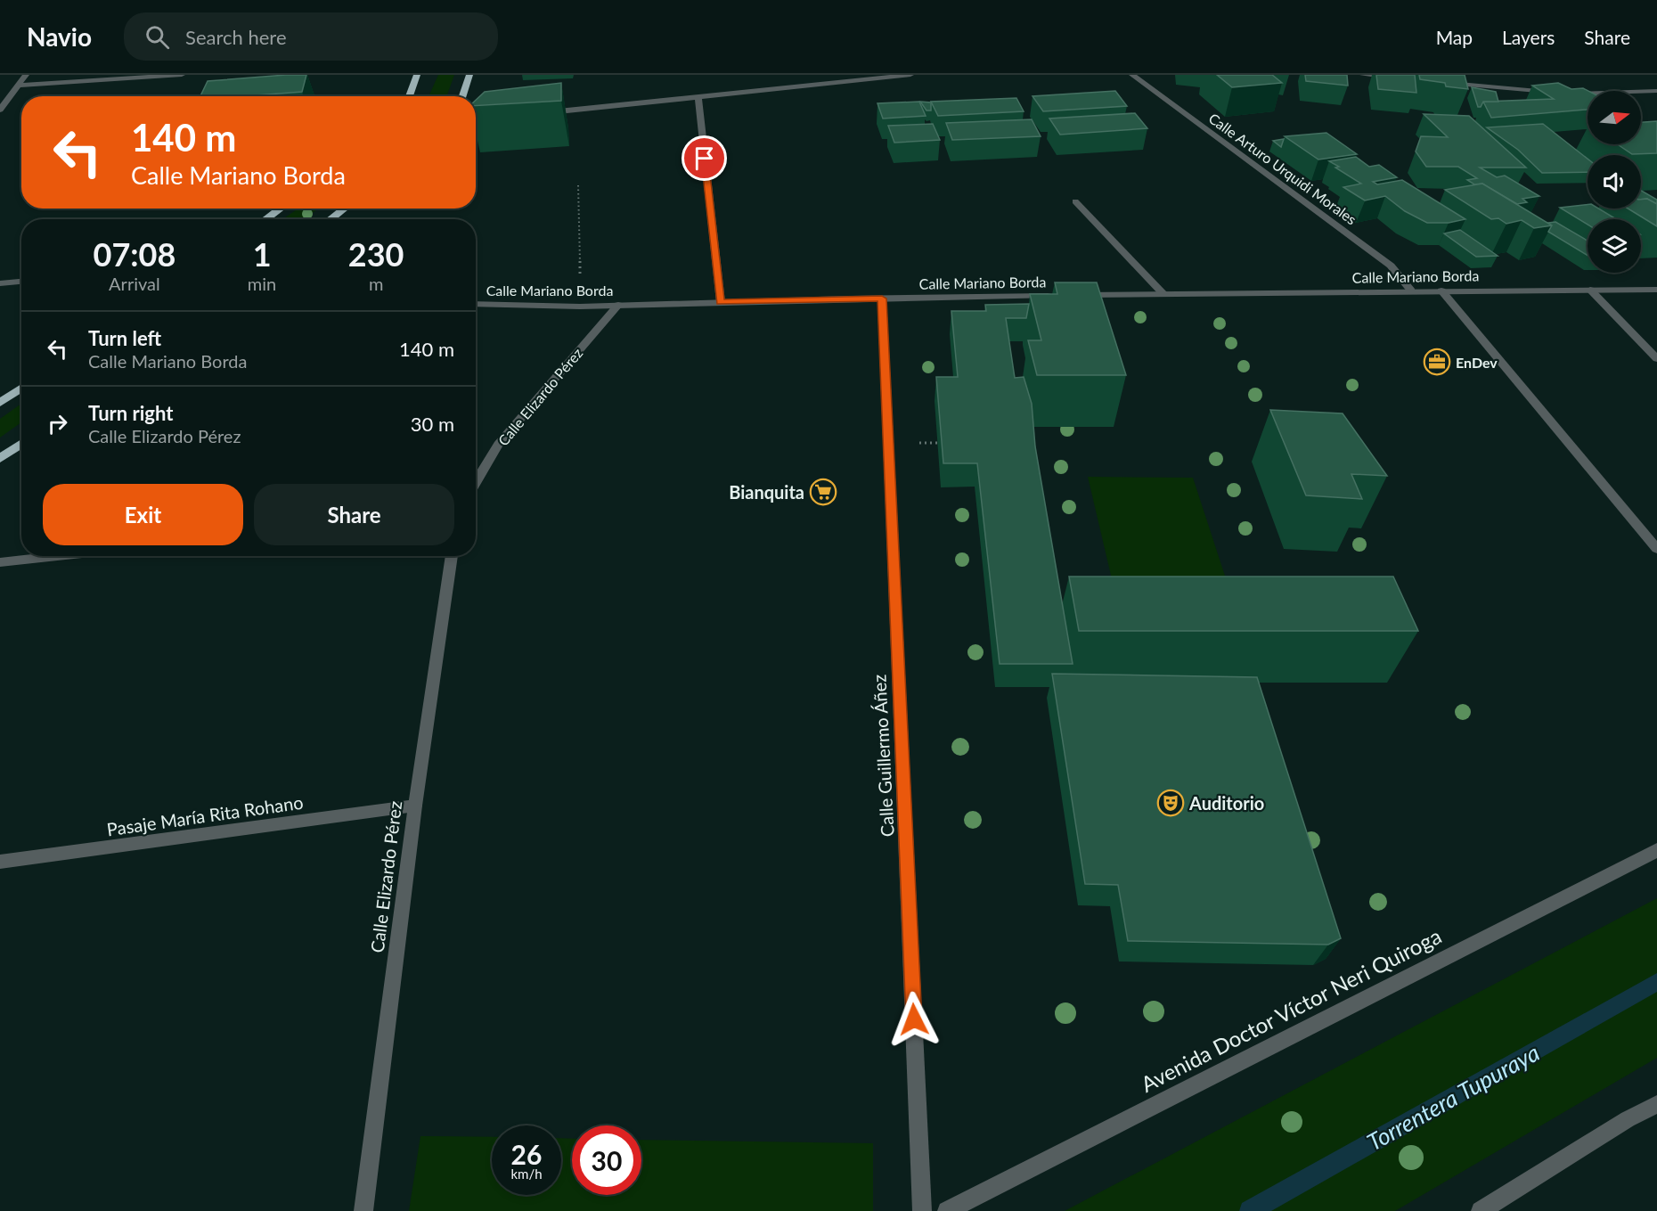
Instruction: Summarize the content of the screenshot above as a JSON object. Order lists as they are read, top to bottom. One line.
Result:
{"streets":{"street":["Calle Arturo Urquidi Morales","Calle Mariano Borda","Calle Elizardo Pérez","Calle Guillermo Áñez","Pasaje María Rita Rohano","Avenida Doctor Víctor Neri Quiroga"]},"crossings":[["Calle Arturo Urquidi Morales","Calle Mariano Borda"],["Calle Mariano Borda","Calle Elizardo Pérez"],["Calle Mariano Borda","Calle Guillermo Áñez"],["Calle Elizardo Pérez","Pasaje María Rita Rohano"]],"water":["Torrentera Tupuraya"],"places":{"office":["EnDev"],"supermarket":["Bianquita"],"theatre":["Auditorio"]},"north":"right","page":{"header":"Navio","search":"Search here","nav":["Map","Layers","Share"],"turn":["140 m","Calle Mariano Borda"],"eta":["07:08","Arrival","1","min","230","m"],"list":[{"name":"Turn left","note":"Calle Mariano Borda","value":"140 m"},{"name":"Turn right","note":"Calle Elizardo Pérez","value":"30 m"}],"buttons":["Exit","Share"],"speed":"26 km/h","limit":"30"}}
